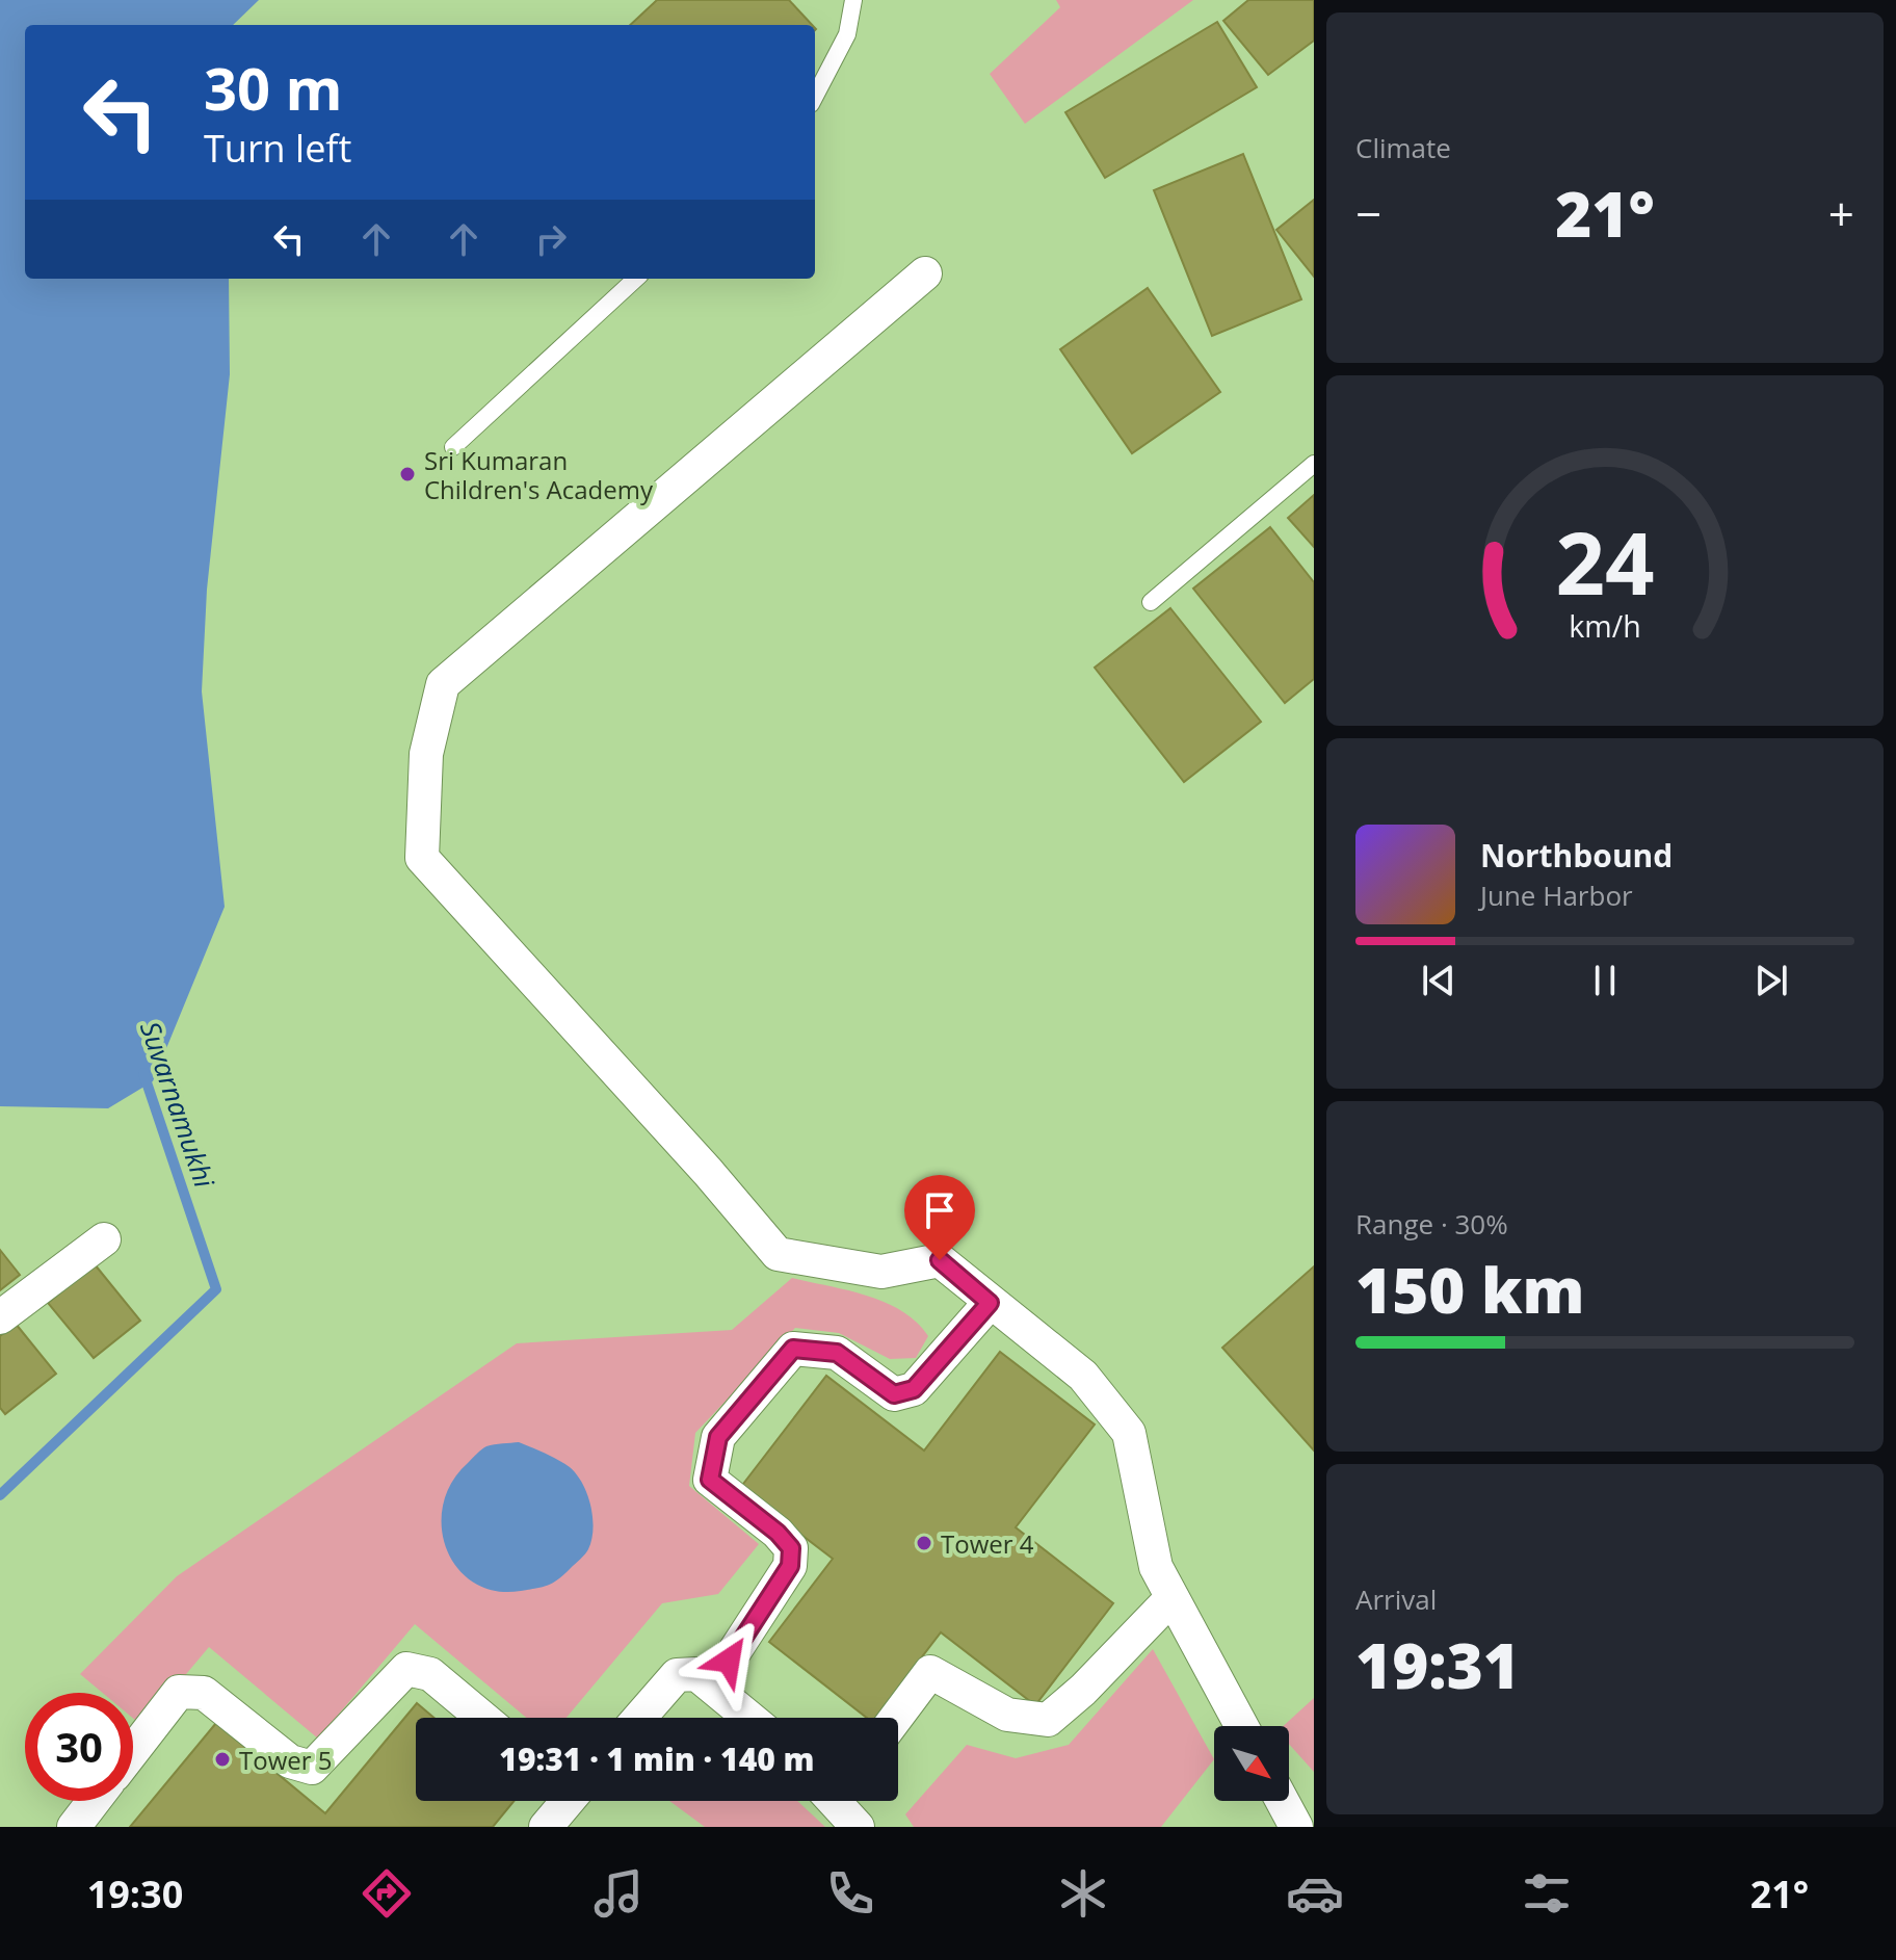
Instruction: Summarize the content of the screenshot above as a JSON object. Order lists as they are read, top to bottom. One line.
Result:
{"water":["Suvarnamukhi"],"places":["Sri Kumaran Children's Academy","Tower 4","Tower 5"],"north":"bottom right","page":{"tile":["Climate",["Range · 30%","150 km"],["Arrival","19:31"]],"turn":["30 m","Turn left"],"heat":["−","21°","+"],"song":["Northbound","June Harbor"],"limit":"30","trip":"19:31 · 1 min · 140 m","tabs":["19:30","21°"],"gauge":["24","km/h"]}}
